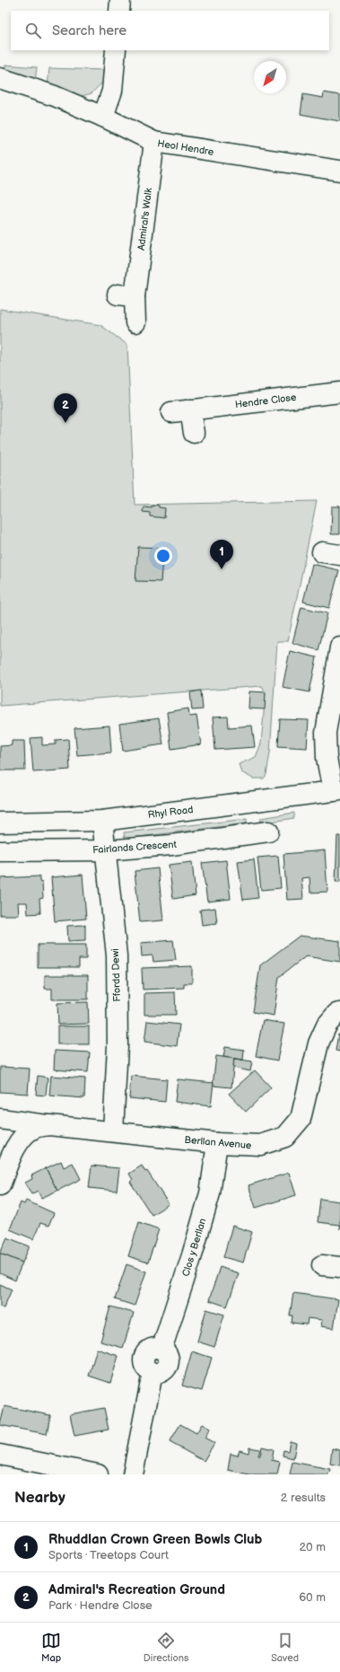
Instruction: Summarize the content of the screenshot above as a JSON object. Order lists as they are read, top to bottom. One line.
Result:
{"streets":{"street":["Heol Hendre","Admiral's Walk","Hendre Close","Rhyl Road","Fairlands Crescent","Ffordd Dewi","Berllan Avenue","Clos y Berllan"]},"crossings":[["Heol Hendre","Admiral's Walk"],["Rhyl Road","Ffordd Dewi"],["Fairlands Crescent","Ffordd Dewi"],["Ffordd Dewi","Berllan Avenue"],["Berllan Avenue","Clos y Berllan"]],"north":"bottom left","page":{"search":"Search here","pins":["2","1"],"heading":["Nearby","2 results"],"list":[{"mark":"1","name":"Rhuddlan Crown Green Bowls Club","note":"Sports · Treetops Court","value":"20 m"},{"mark":"2","name":"Admiral's Recreation Ground","note":"Park · Hendre Close","value":"60 m"}],"nav":["Map","Directions","Saved"]}}
